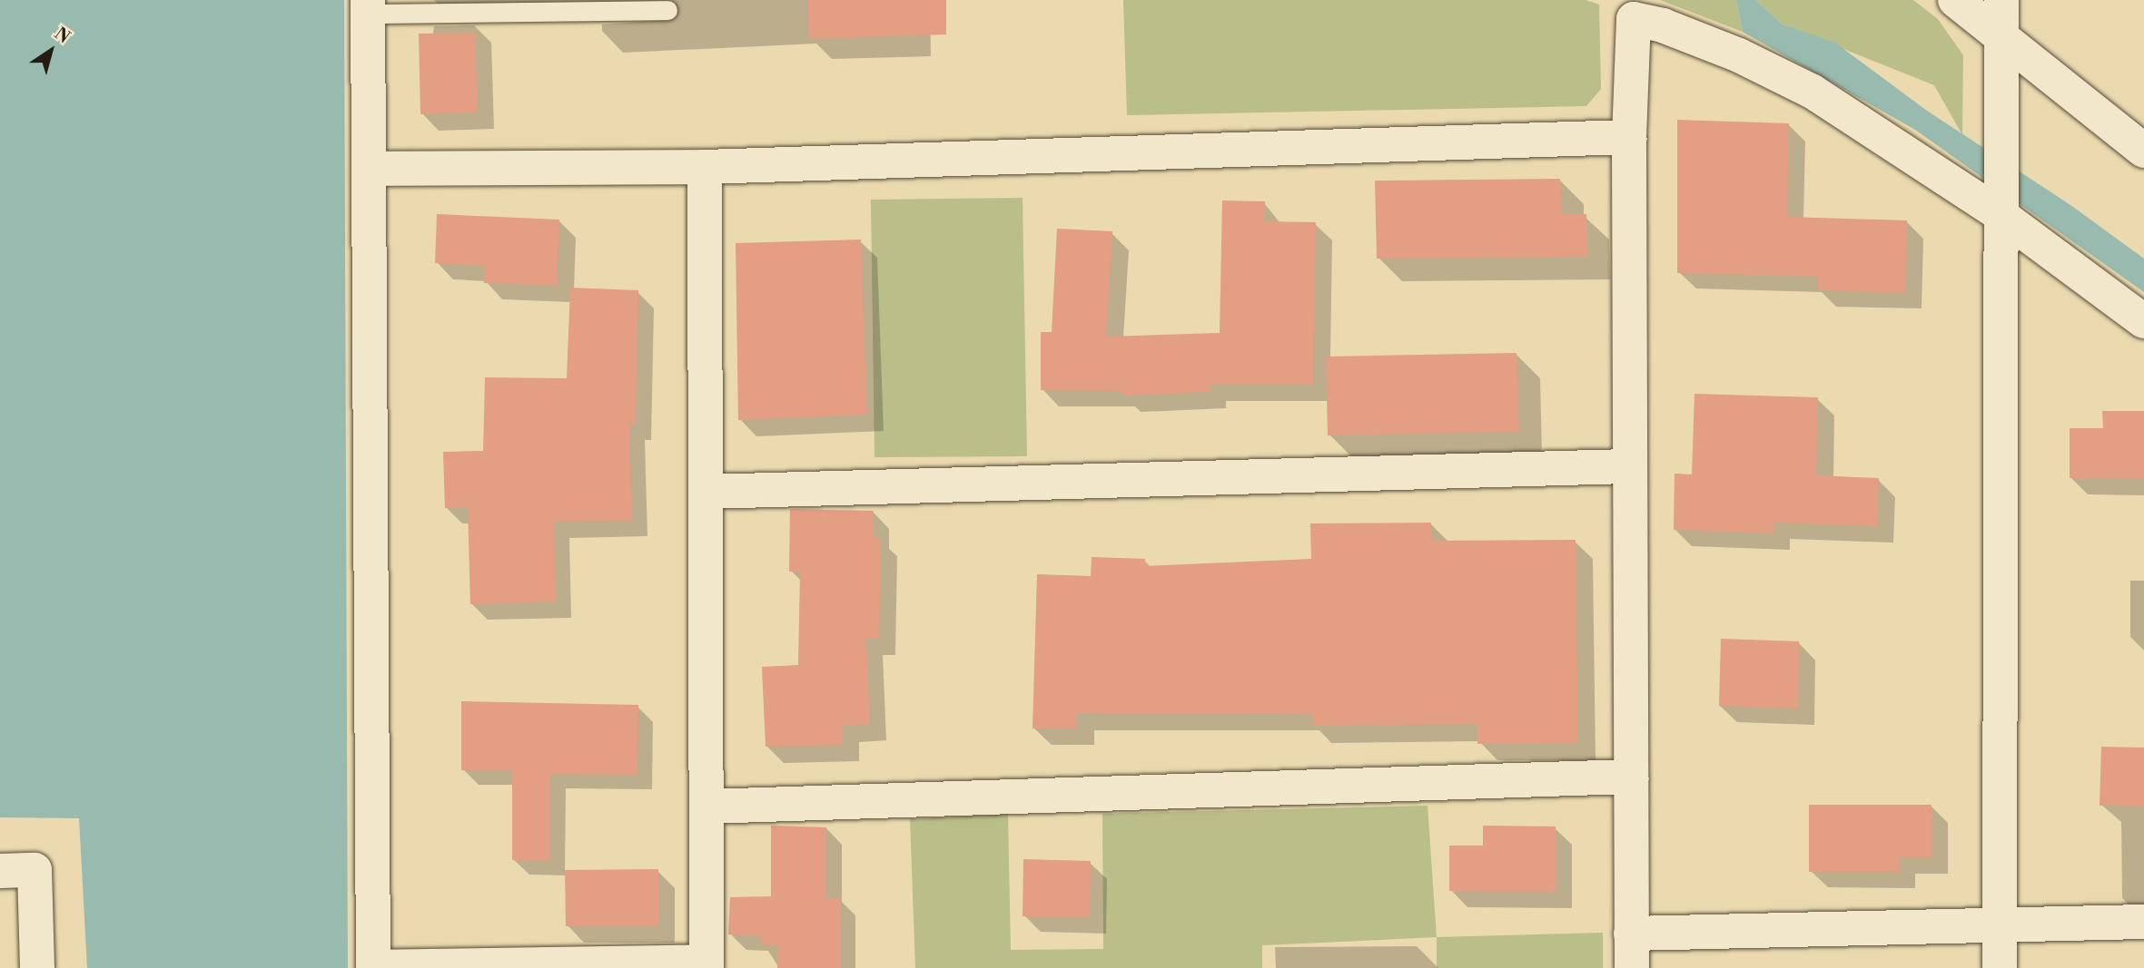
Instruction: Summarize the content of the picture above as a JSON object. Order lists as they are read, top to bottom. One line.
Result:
{"north":"top right"}
